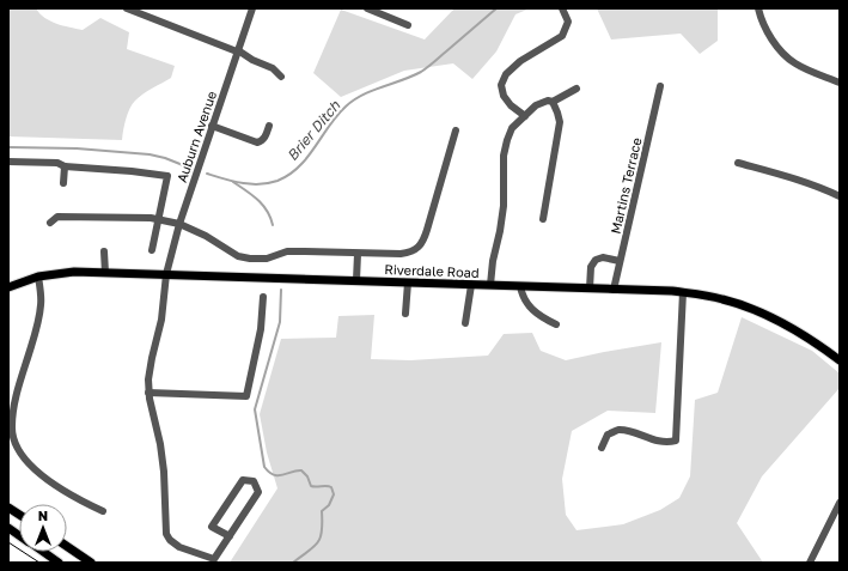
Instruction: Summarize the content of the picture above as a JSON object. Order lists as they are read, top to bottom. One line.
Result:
{"streets":{"main road":["Riverdale Road"],"street":["Auburn Avenue","Martins Terrace"]},"crossings":[["Auburn Avenue","Riverdale Road"],["Martins Terrace","Riverdale Road"]],"water":["Brier Ditch"],"north":"top"}
